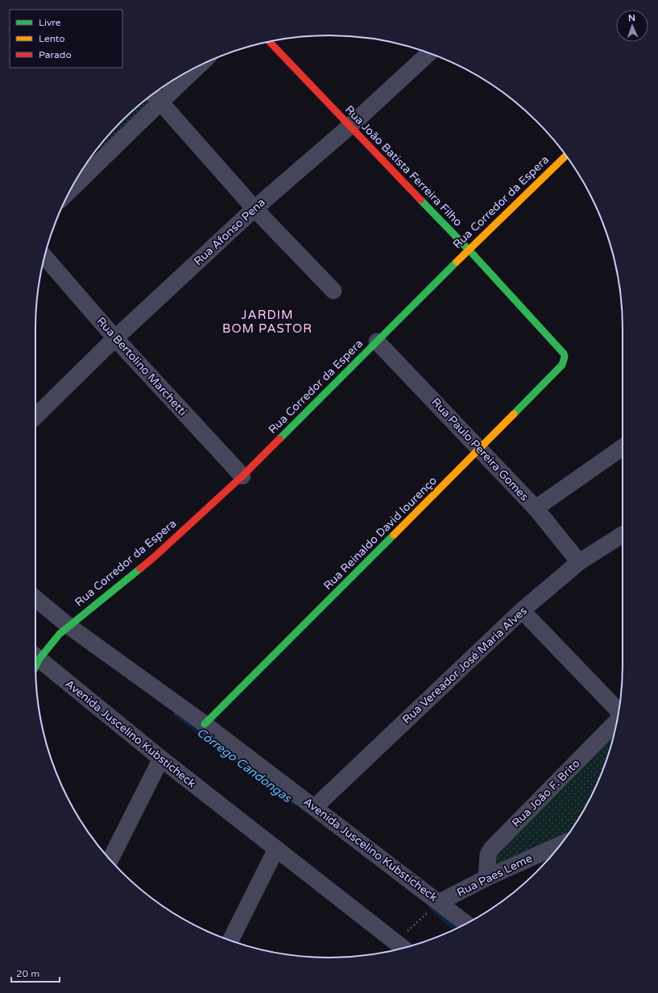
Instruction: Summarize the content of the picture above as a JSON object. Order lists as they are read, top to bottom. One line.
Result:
{"streets":{"street":["Rua João Batista Ferreira Filho","Rua Corredor da Espera","Rua Afonso Pena","Rua Bertolino Marchetti","Rua Paulo Pereira Gomes","Rua Reinaldo David lourenço","Rua Vereador José Maria Alves","Avenida Juscelino Kubsticheck","Rua João F. Brito","Rua Paes Leme"]},"crossings":[["Rua João Batista Ferreira Filho","Rua Corredor da Espera"],["Rua João Batista Ferreira Filho","Rua Afonso Pena"],["Rua João Batista Ferreira Filho","Rua Reinaldo David lourenço"],["Rua Corredor da Espera","Rua Bertolino Marchetti"],["Rua Corredor da Espera","Rua Paulo Pereira Gomes"],["Rua Corredor da Espera","Avenida Juscelino Kubsticheck"],["Rua Afonso Pena","Rua Bertolino Marchetti"],["Rua Paulo Pereira Gomes","Rua Reinaldo David lourenço"],["Rua Paulo Pereira Gomes","Rua Vereador José Maria Alves"],["Rua Reinaldo David lourenço","Avenida Juscelino Kubsticheck"],["Rua Vereador José Maria Alves","Avenida Juscelino Kubsticheck"],["Avenida Juscelino Kubsticheck","Rua Paes Leme"],["Rua João F. Brito","Rua Paes Leme"]],"districts":["JARDIM BOM PASTOR"],"water":["Córrego Candongas"],"legend":["Livre","Lento","Parado"],"scale_bar":"20 m","north":"top"}
